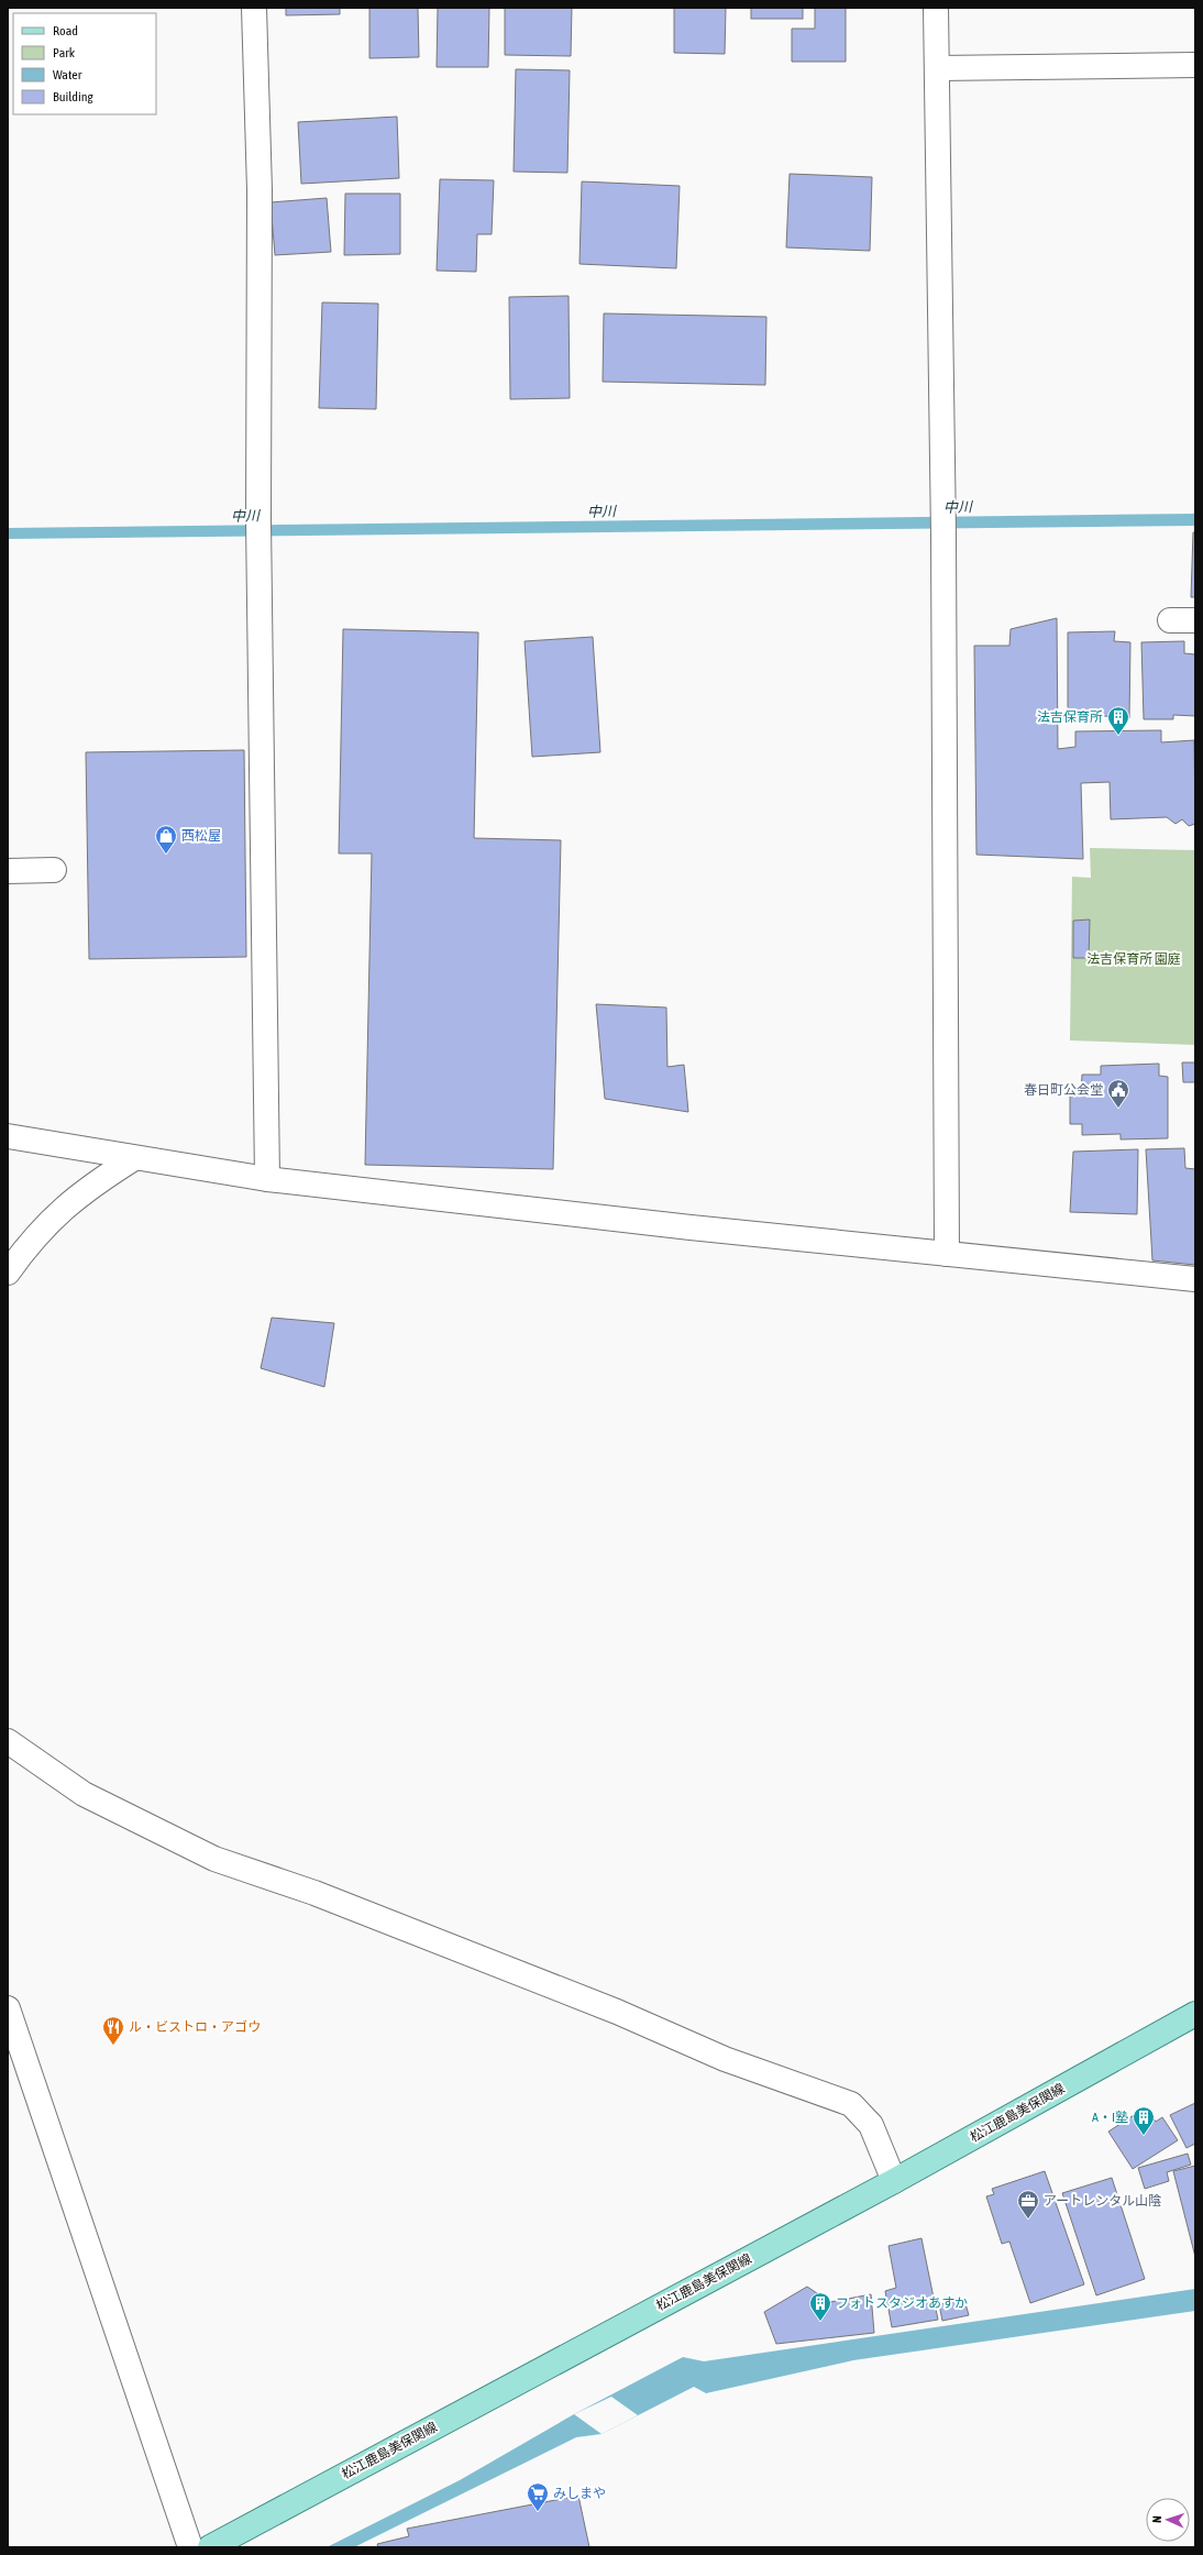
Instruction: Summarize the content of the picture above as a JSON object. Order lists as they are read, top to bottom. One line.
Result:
{"streets":{"main road":["松江鹿島美保関線"]},"water":["中川"],"parks":["法吉保育所 園庭"],"places":{"building":["法吉保育所","A・I塾","フォトスタジオあすか"],"shop":["西松屋"],"public building":["春日町公会堂"],"restaurant":["ル・ビストロ・アゴウ"],"office":["アートレンタル山陰"],"supermarket":["みしまや"]},"legend":["Road","Park","Water","Building"],"north":"left"}
